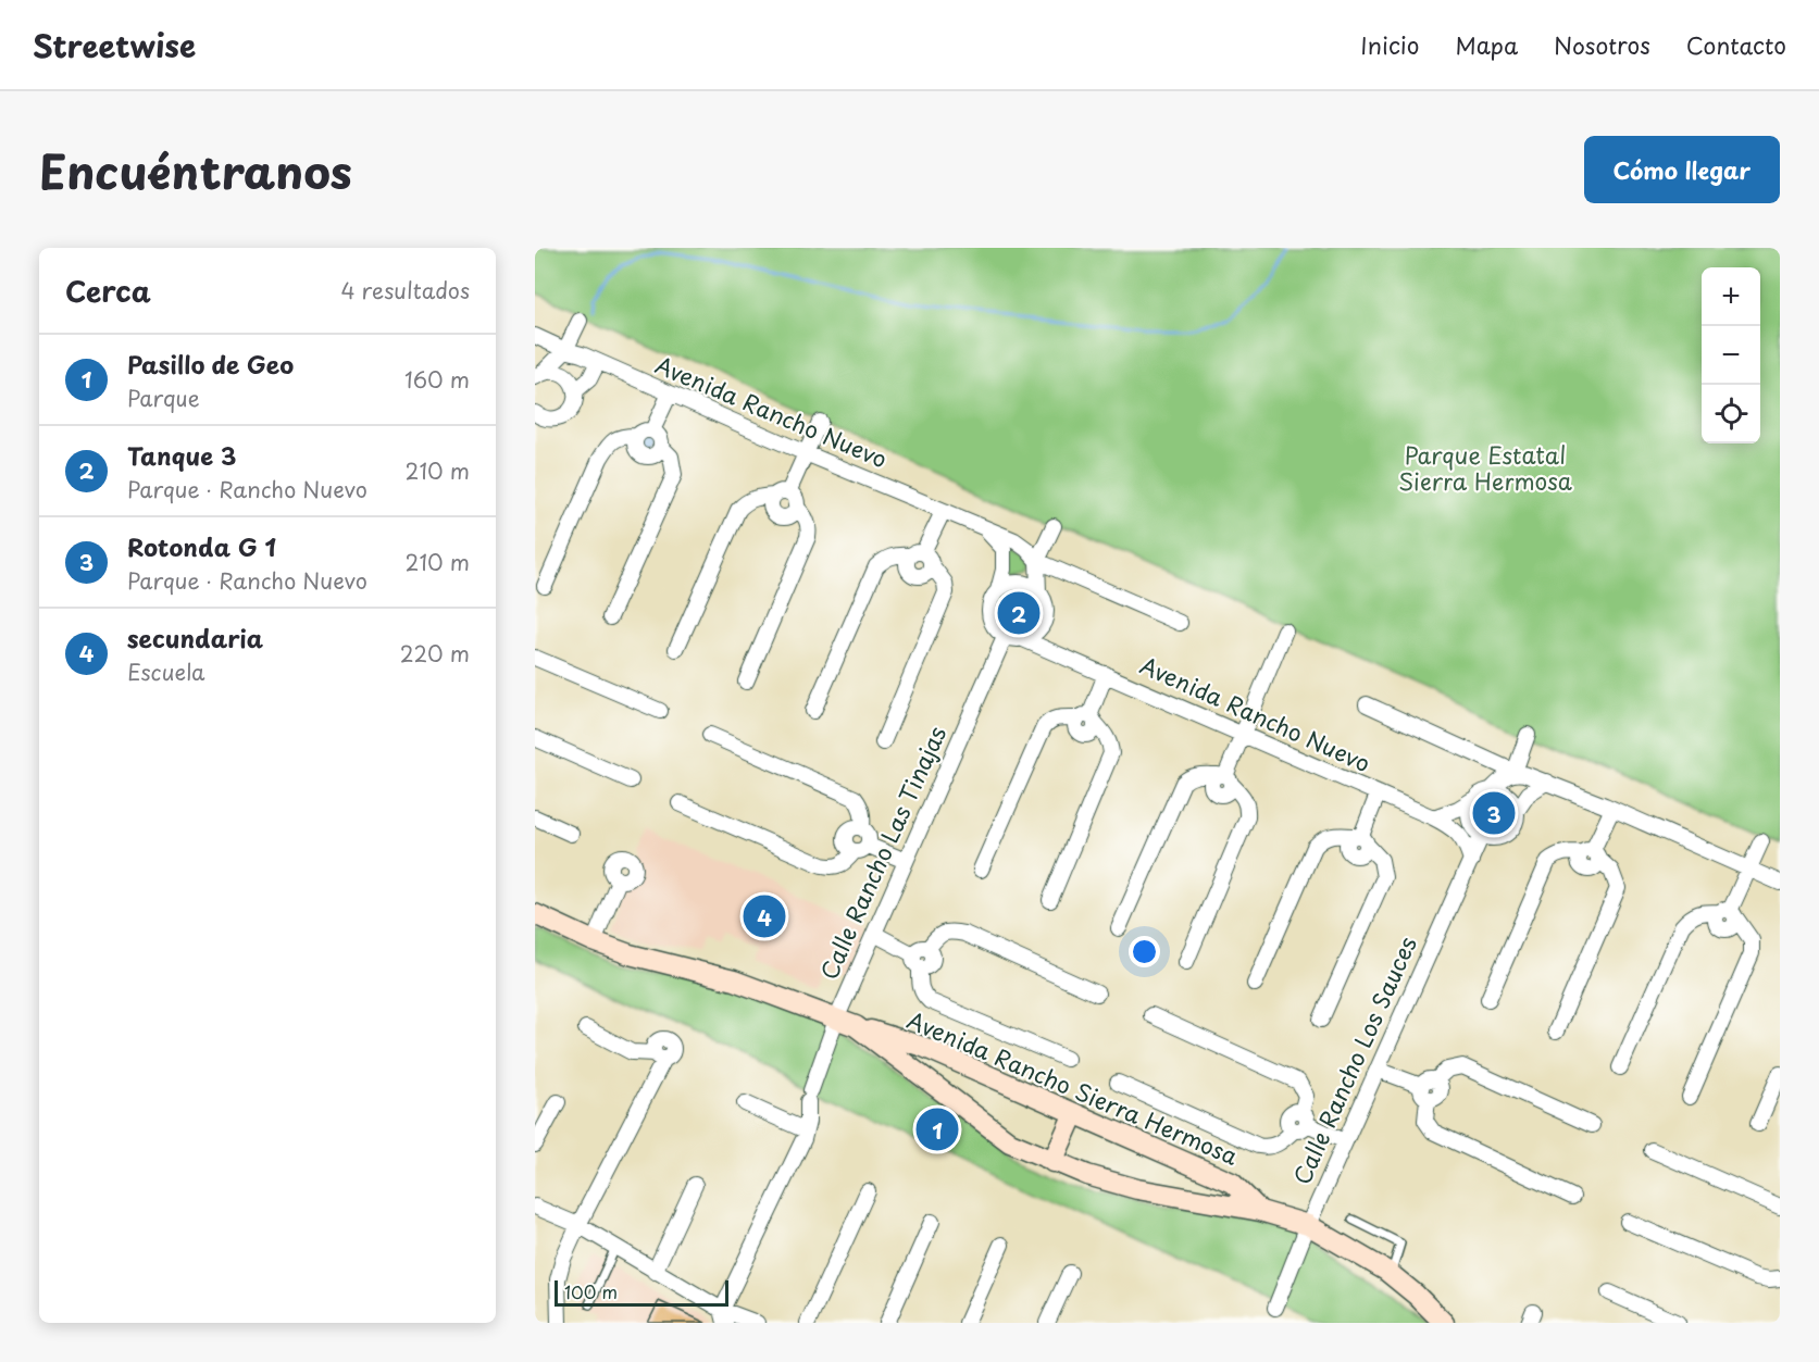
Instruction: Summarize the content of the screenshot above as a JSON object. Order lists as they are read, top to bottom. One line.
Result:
{"streets":{"street":["Avenida Rancho Nuevo","Calle Rancho Las Tinajas","Calle Rancho Los Sauces","Avenida Rancho Sierra Hermosa"]},"crossings":[["Avenida Rancho Nuevo","Calle Rancho Las Tinajas"],["Calle Rancho Las Tinajas","Avenida Rancho Sierra Hermosa"],["Calle Rancho Los Sauces","Avenida Rancho Sierra Hermosa"]],"parks":["Parque Estatal Sierra Hermosa"],"scale_bar":"100 m","page":{"header":"Streetwise","nav":["Inicio","Mapa","Nosotros","Contacto"],"title":"Encuéntranos","buttons":"Cómo llegar","heading":["Cerca","4 resultados"],"map_buttons":["+","−"],"list":[{"mark":"1","name":"Pasillo de Geo","note":"Parque","value":"160 m"},{"mark":"2","name":"Tanque 3","note":"Parque · Rancho Nuevo","value":"210 m"},{"mark":"3","name":"Rotonda G 1","note":"Parque · Rancho Nuevo","value":"210 m"},{"mark":"4","name":"secundaria","note":"Escuela","value":"220 m"}],"pins":["2","3","4","1"],"scale":"100 m"}}
